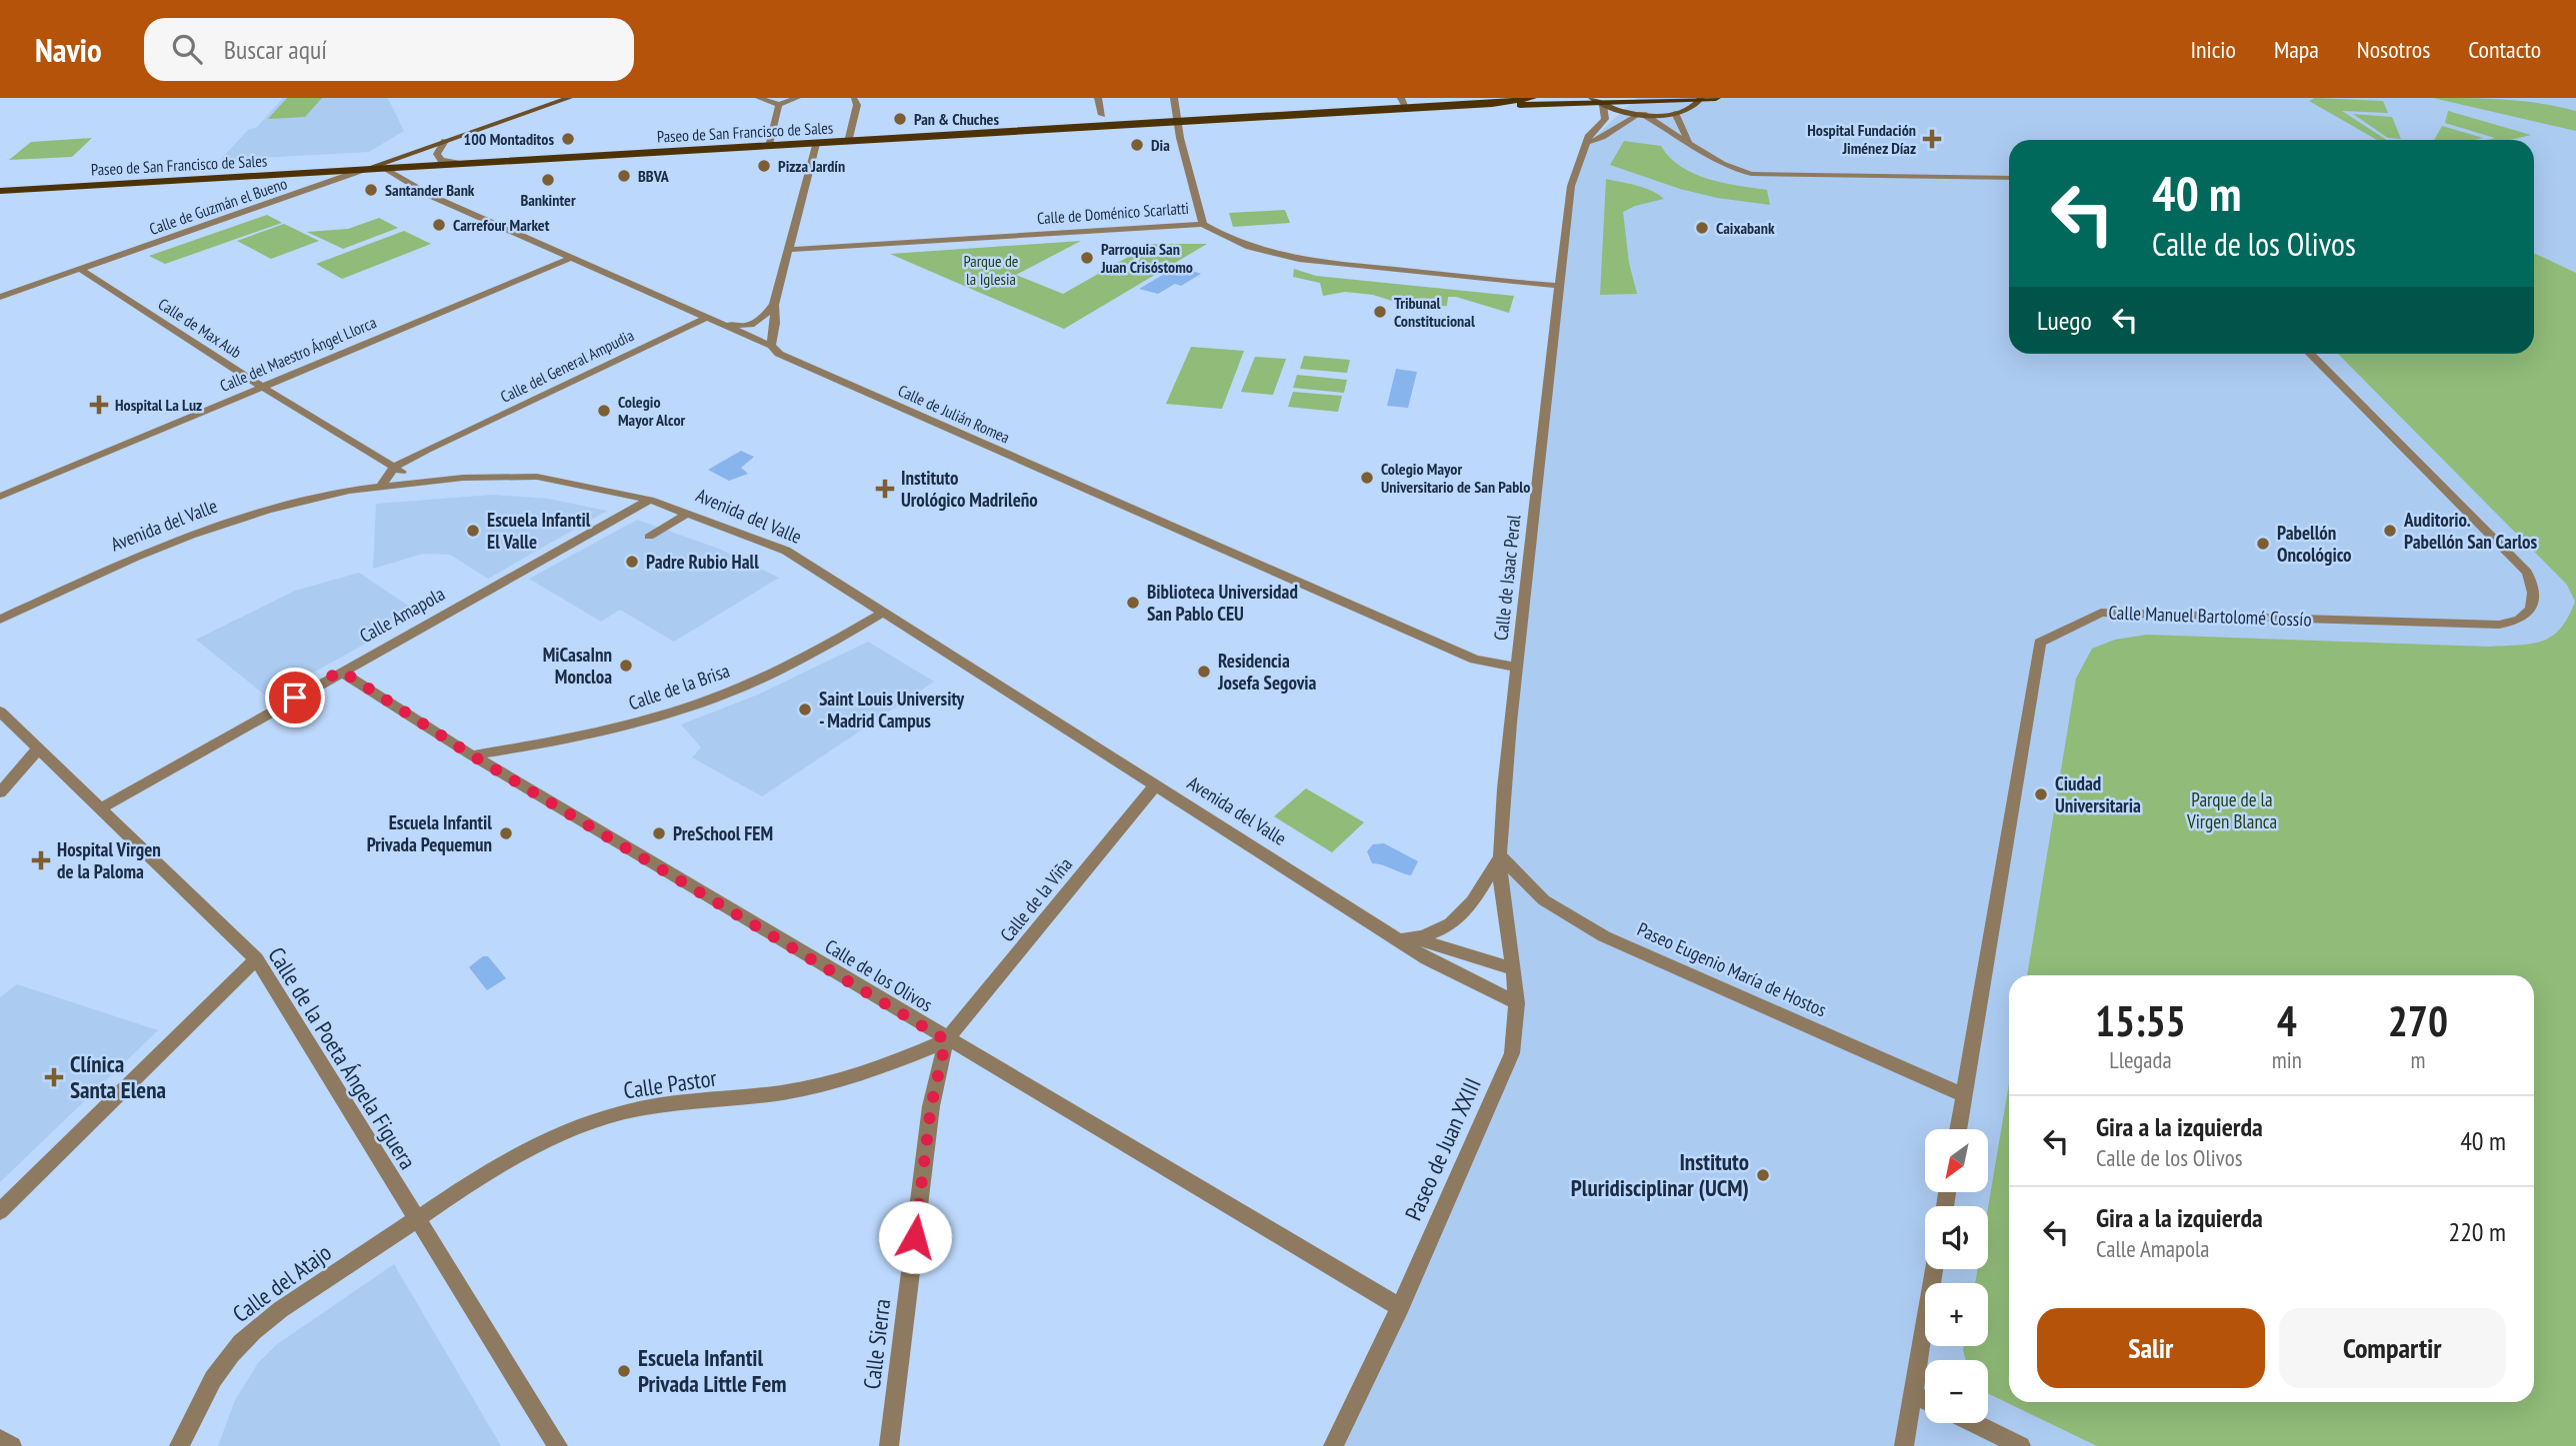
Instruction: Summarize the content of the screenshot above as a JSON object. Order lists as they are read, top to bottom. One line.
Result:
{"streets":{"main road":["Paseo de San Francisco de Sales"],"street":["Calle de Guzmán el Bueno","Calle de Doménico Scarlatti","Calle de Max Aub","Calle del Maestro Ángel Llorca","Calle del General Ampudia","Calle de Julián Romea","Avenida del Valle","Calle de Isaac Peral","Calle Amapola","Calle Manuel Bartolomé Cossío","Calle de la Brisa","Calle de la Viña","Paseo Eugenio María de Hostos","Calle de los Olivos","Calle de la Poeta Ángela Figuera","Calle Pastor","Paseo de Juan XXIII","Calle del Atajo","Calle Sierra"]},"crossings":[["Paseo de San Francisco de Sales","Calle de Guzmán el Bueno"],["Paseo de San Francisco de Sales","Calle de Julián Romea"],["Paseo de San Francisco de Sales","Calle de Isaac Peral"],["Calle de Guzmán el Bueno","Calle de Max Aub"],["Calle de Doménico Scarlatti","Calle de Isaac Peral"],["Calle de Max Aub","Calle del Maestro Ángel Llorca"],["Calle de Max Aub","Calle del General Ampudia"],["Calle del Maestro Ángel Llorca","Calle de Julián Romea"],["Calle del General Ampudia","Calle de Julián Romea"],["Calle de Julián Romea","Calle de Isaac Peral"],["Avenida del Valle","Calle Amapola"],["Avenida del Valle","Calle de la Brisa"],["Avenida del Valle","Calle de la Viña"],["Avenida del Valle","Paseo de Juan XXIII"],["Calle de Isaac Peral","Paseo Eugenio María de Hostos"],["Calle de Isaac Peral","Paseo de Juan XXIII"],["Calle Amapola","Calle de los Olivos"],["Calle Amapola","Calle de la Poeta Ángela Figuera"],["Calle Manuel Bartolomé Cossío","Paseo Eugenio María de Hostos"],["Calle de la Brisa","Calle de los Olivos"],["Calle de la Viña","Calle de los Olivos"],["Calle de la Viña","Calle Pastor"],["Calle de la Viña","Calle Sierra"],["Paseo Eugenio María de Hostos","Paseo de Juan XXIII"],["Calle de los Olivos","Calle Pastor"],["Calle de los Olivos","Paseo de Juan XXIII"],["Calle de los Olivos","Calle Sierra"],["Calle de la Poeta Ángela Figuera","Calle Pastor"],["Calle de la Poeta Ángela Figuera","Calle del Atajo"],["Calle Pastor","Calle del Atajo"],["Calle Pastor","Calle Sierra"]],"parks":["Parque de la Iglesia","Parque de la Virgen Blanca"],"places":{"other":["Pan & Chuches","100 Montaditos","Dia","Pizza Jardín","BBVA","Bankinter","Santander Bank","Carrefour Market","Caixabank","Parroquia San Juan Crisóstomo","Tribunal Constitucional","Colegio Mayor Alcor","Colegio Mayor Universitario de San Pablo","Escuela Infantil El Valle","Auditorio. Pabellón San Carlos","Pabellón Oncológico","Padre Rubio Hall","Biblioteca Universidad San Pablo CEU","MiCasaInn Moncloa","Residencia Josefa Segovia","Saint Louis University - Madrid Campus","Ciudad Universitaria","Escuela Infantil Privada Pequemun","PreSchool FEM","Instituto Pluridisciplinar (UCM)","Escuela Infantil Privada Little Fem"],"health":["Hospital Fundación Jiménez Díaz","Hospital La Luz","Instituto Urológico Madrileño","Hospital Virgen de la Paloma","Clínica Santa Elena"]},"north":"bottom left","page":{"header":"Navio","search":"Buscar aquí","nav":["Inicio","Mapa","Nosotros","Contacto"],"turn":["40 m","Calle de los Olivos"],"then":"Luego","eta":["15:55","Llegada","4","min","270","m"],"list":[{"name":"Gira a la izquierda","note":"Calle de los Olivos","value":"40 m"},{"name":"Gira a la izquierda","note":"Calle Amapola","value":"220 m"}],"map_buttons":["+","−"],"buttons":["Salir","Compartir"]}}
